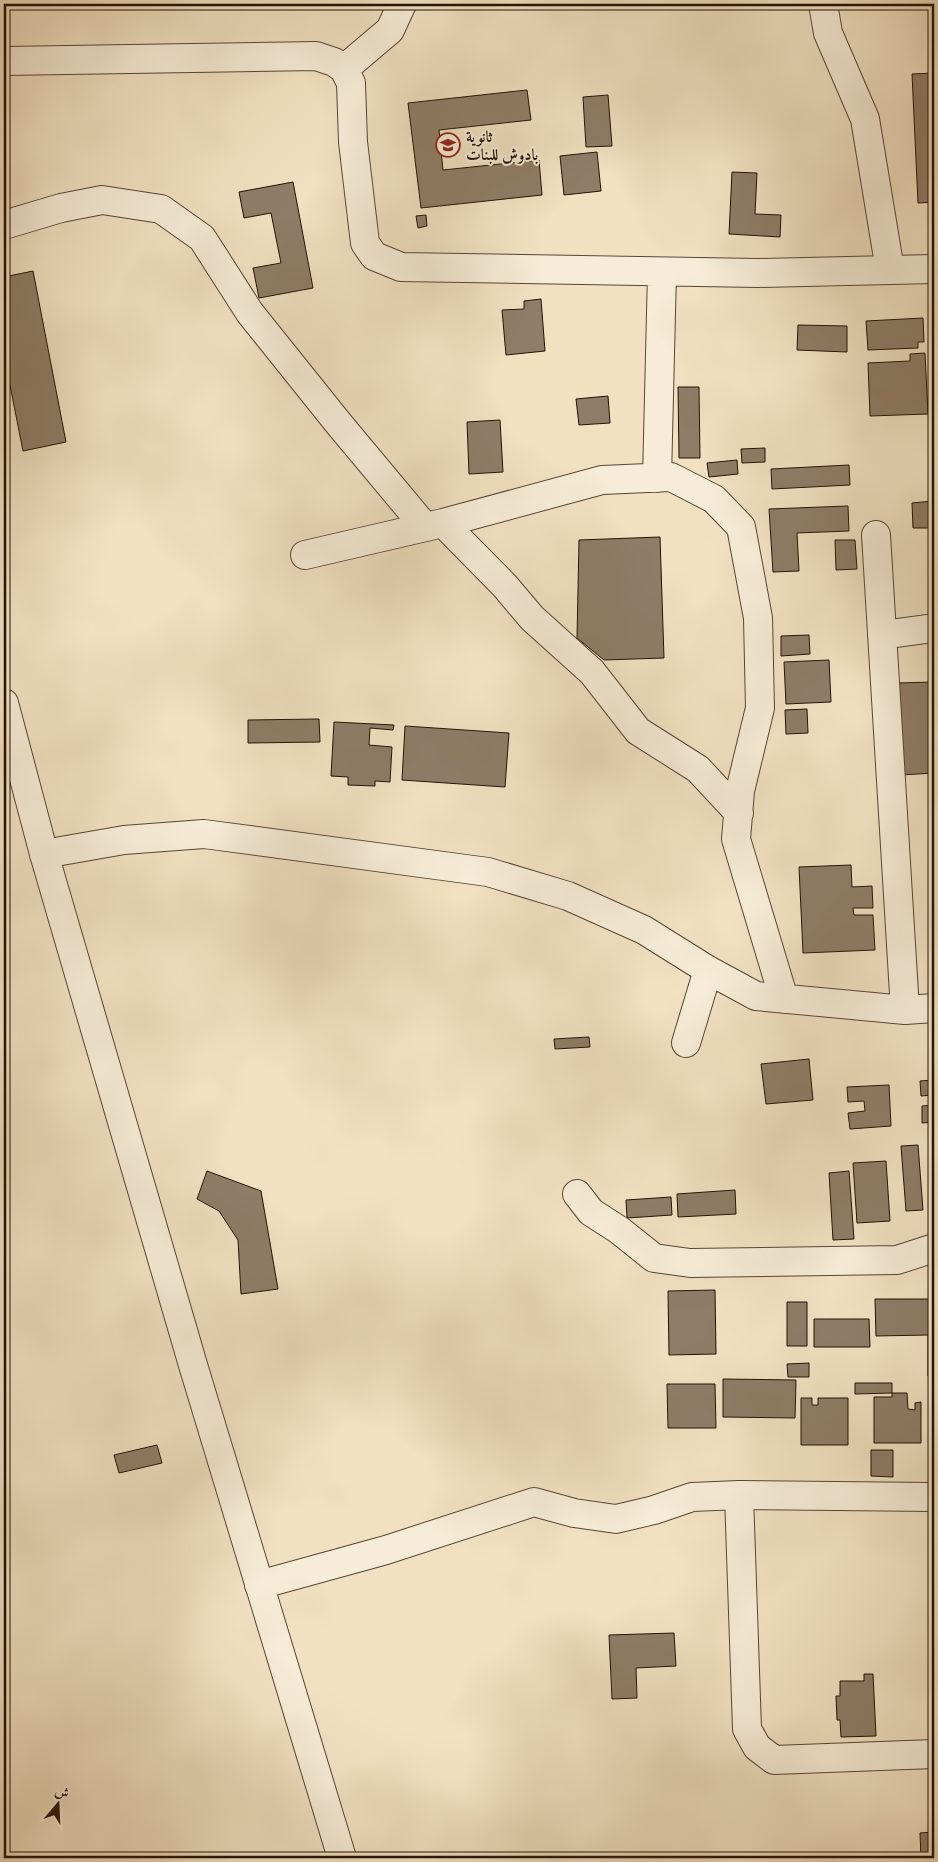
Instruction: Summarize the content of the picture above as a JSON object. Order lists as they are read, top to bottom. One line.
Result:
{"places":{"school or university":["ثانوية بادوش للبنات"]},"north":"top"}
